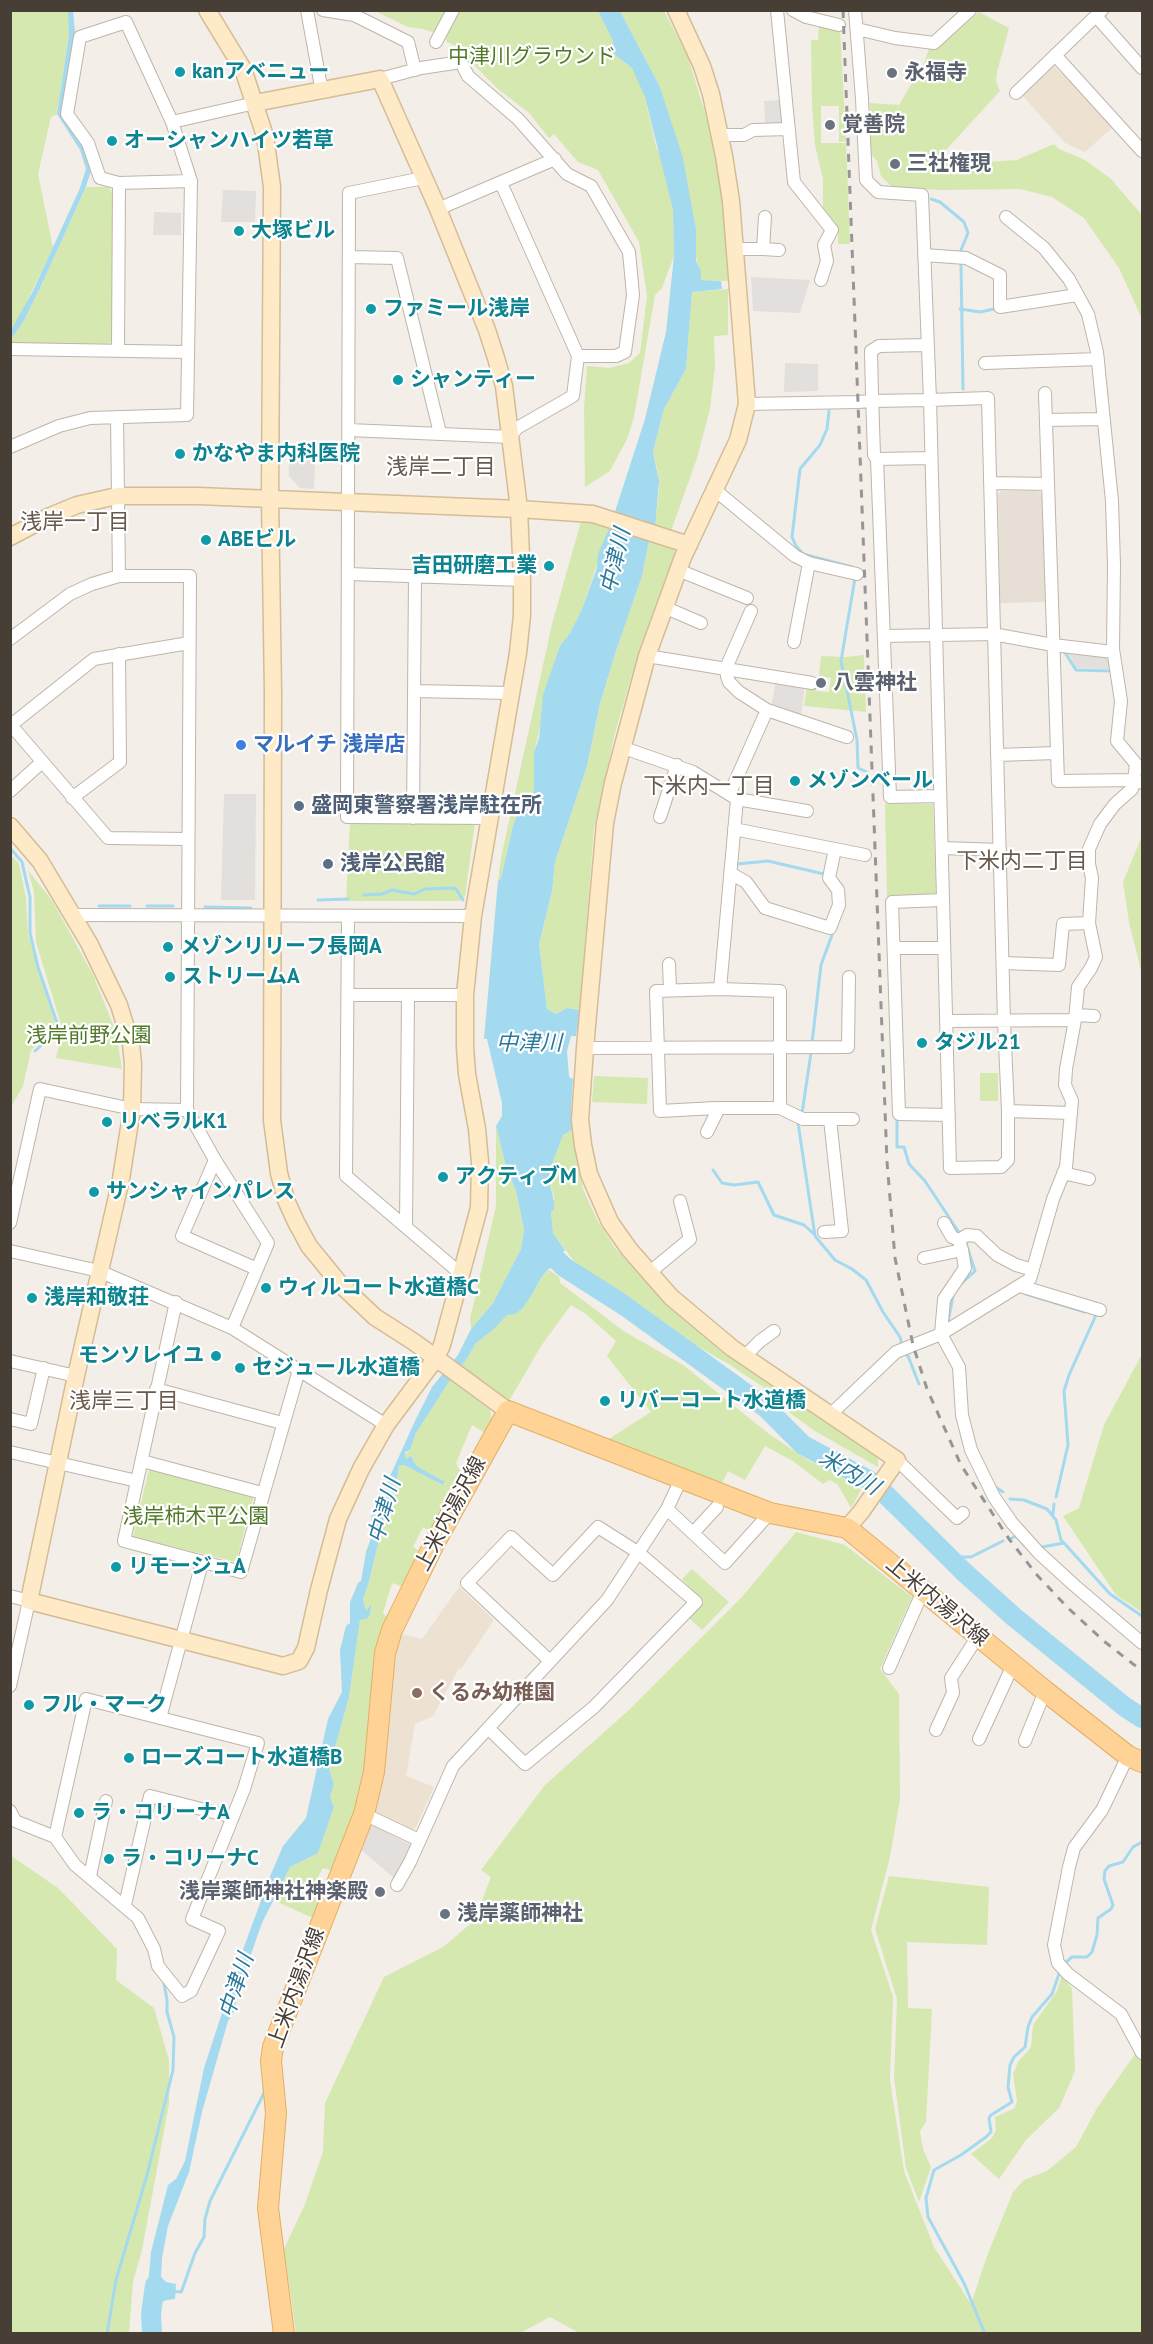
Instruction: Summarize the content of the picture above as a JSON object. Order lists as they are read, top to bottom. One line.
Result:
{"streets":{"main road":["上米内湯沢線"]},"districts":["浅岸二丁目","浅岸一丁目","下米内一丁目","下米内二丁目","浅岸三丁目"],"water":["中津川","米内川"],"parks":["中津川グラウンド","浅岸前野公園","浅岸柿木平公園"],"places":["kanアベニュー","永福寺","覚善院","オーシャンハイツ若草","三社権現","大塚ビル","ファミール浅岸","シャンティー","かなやま内科医院","ABEビル","吉田研磨工業","八雲神社","マルイチ 浅岸店","メゾンベール","盛岡東警察署浅岸駐在所","浅岸公民館","メゾンリリーフ長岡A","ストリームA","タジル21","リベラルK1","アクティブM","サンシャインパレス","ウィルコート水道橋C","浅岸和敬荘","モンソレイユ","セジュール水道橋","リバーコート水道橋","リモージュA","くるみ幼稚園","フル・マーク","ローズコート水道橋B","ラ・コリーナA","ラ・コリーナC","浅岸薬師神社神楽殿","浅岸薬師神社"]}
